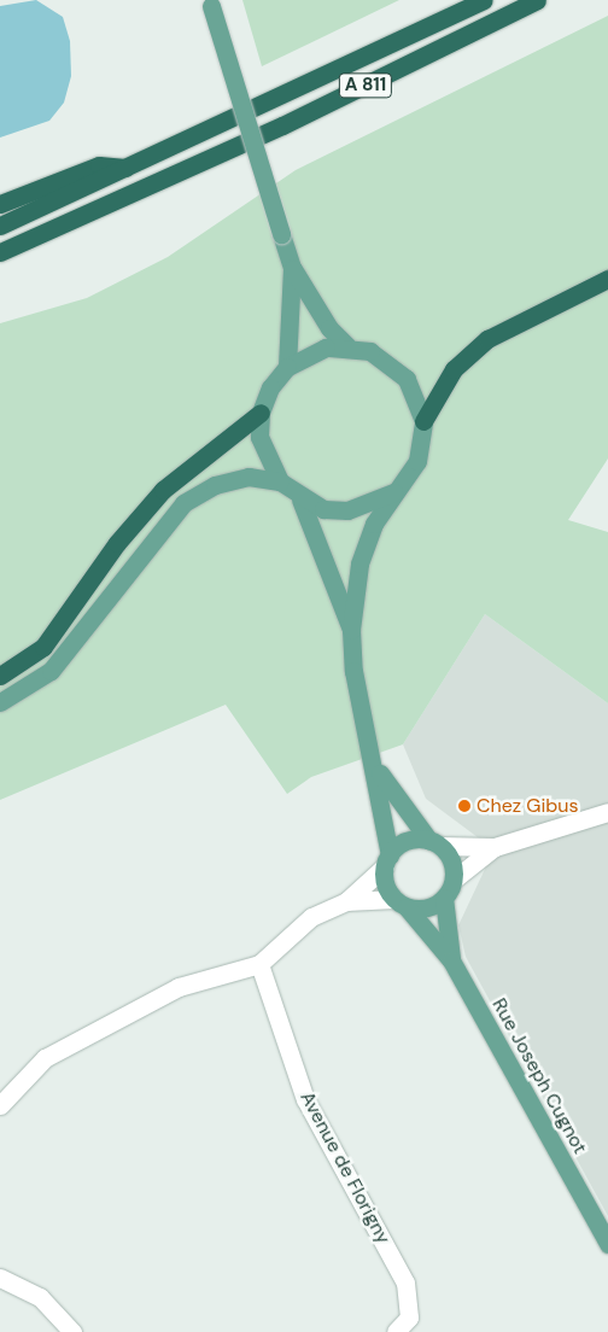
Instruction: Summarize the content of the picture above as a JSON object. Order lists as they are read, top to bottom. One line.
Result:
{"streets":{"highway":["A 811"],"main road":["Rue Joseph Cugnot"],"street":["Avenue de Florigny"]},"places":["Chez Gibus"]}
